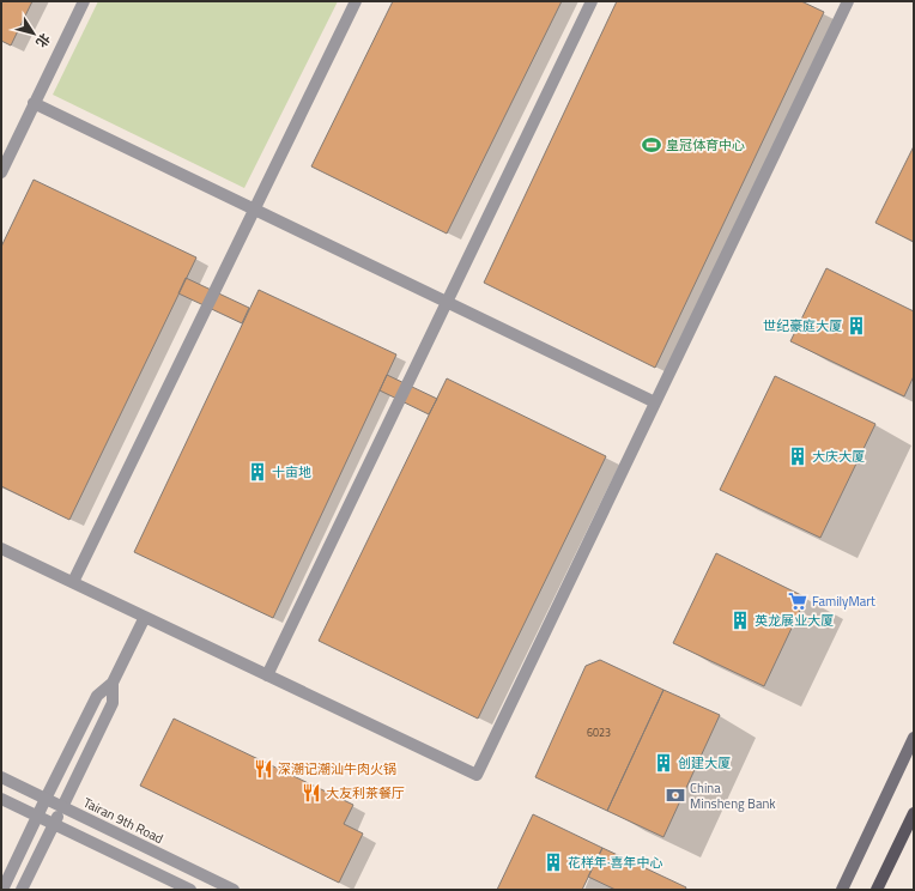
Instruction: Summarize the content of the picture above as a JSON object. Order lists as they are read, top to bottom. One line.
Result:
{"streets":{"street":["Tairan 9th Road"]},"places":{"sports":["皇冠体育中心"],"building":["世纪豪庭大厦","大庆大厦","十亩地","英龙展业大厦","创建大厦","花样年·喜年中心"],"supermarket":["FamilyMart"],"restaurant":["深潮记潮汕牛肉火锅","大友利茶餐厅"],"bank":["China Minsheng Bank"]},"house_numbers":["6023"],"north":"bottom right"}
